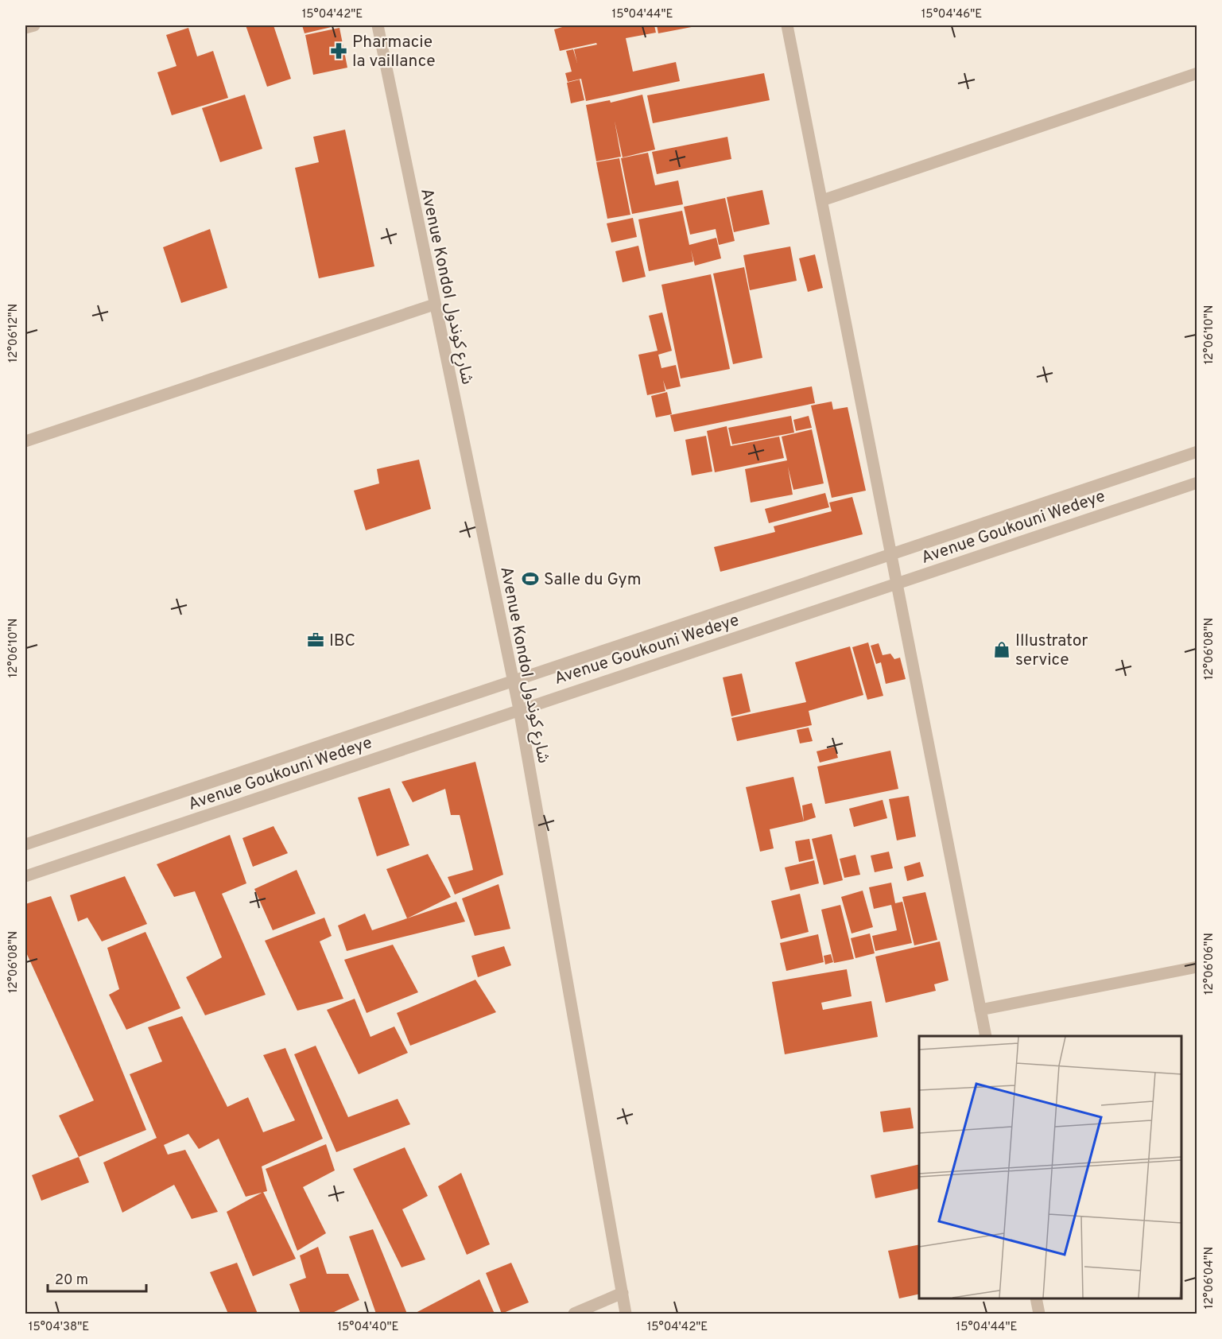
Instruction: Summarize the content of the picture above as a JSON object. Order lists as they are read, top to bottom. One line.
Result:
{"streets":{"street":["Avenue Kondol شارع كوندول","Avenue Goukouni Wedeye"]},"crossings":[["Avenue Kondol شارع كوندول","Avenue Goukouni Wedeye"]],"places":{"pharmacy":["Pharmacie la vaillance"],"sports":["Salle du Gym"],"office":["IBC"],"shop":["Illustrator service"]},"scale_bar":"20 m","coordinates":["15°04'42\"E","15°04'44\"E","15°04'46\"E","12°06'12\"N","12°06'10\"N","12°06'08\"N","12°06'06\"N","12°06'04\"N","15°04'38\"E","15°04'40\"E"]}
